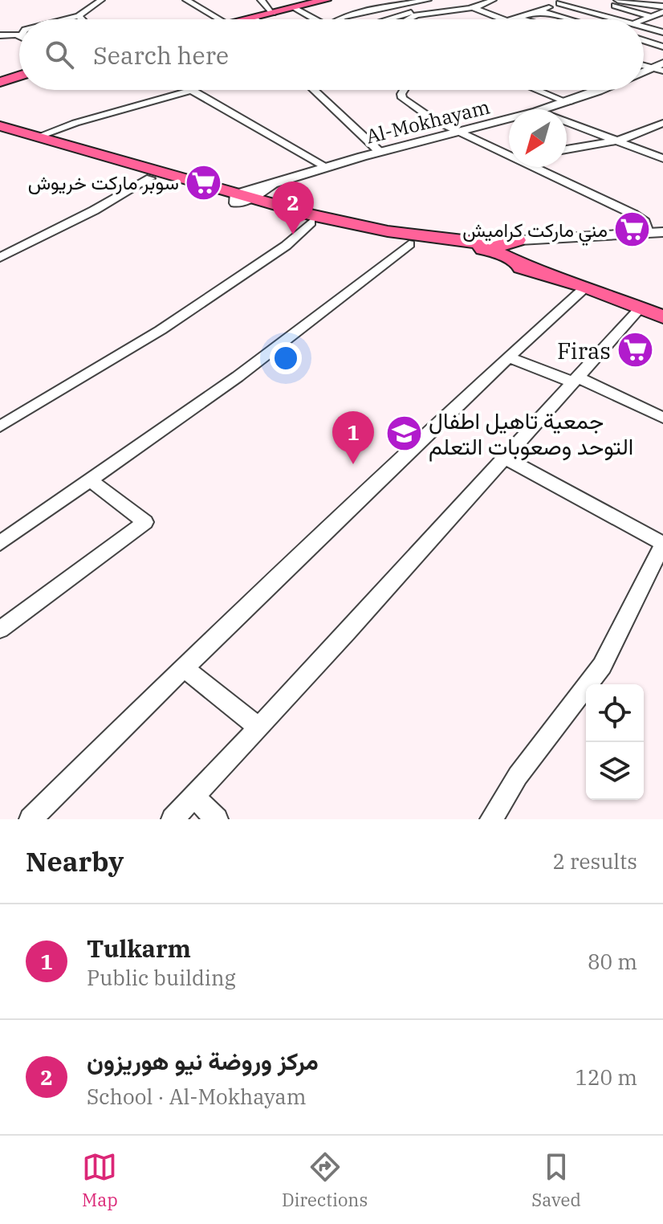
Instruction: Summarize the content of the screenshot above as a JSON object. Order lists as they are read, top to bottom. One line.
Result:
{"streets":{"street":["Al-Mokhayam"]},"places":{"supermarket":["سوبر ماركت خريوش","مني ماركت كراميش","Firas"],"school or university":["جمعية تاهيل اطفال التوحد وصعوبات التعلم"]},"north":"bottom left","page":{"search":"Search here","pins":["2","1"],"heading":["Nearby","2 results"],"list":[{"mark":"1","name":"Tulkarm","note":"Public building","value":"80 m"},{"mark":"2","name":"مركز وروضة نيو هوريزون","note":"School · Al-Mokhayam","value":"120 m"}],"nav":["Map","Directions","Saved"]}}
